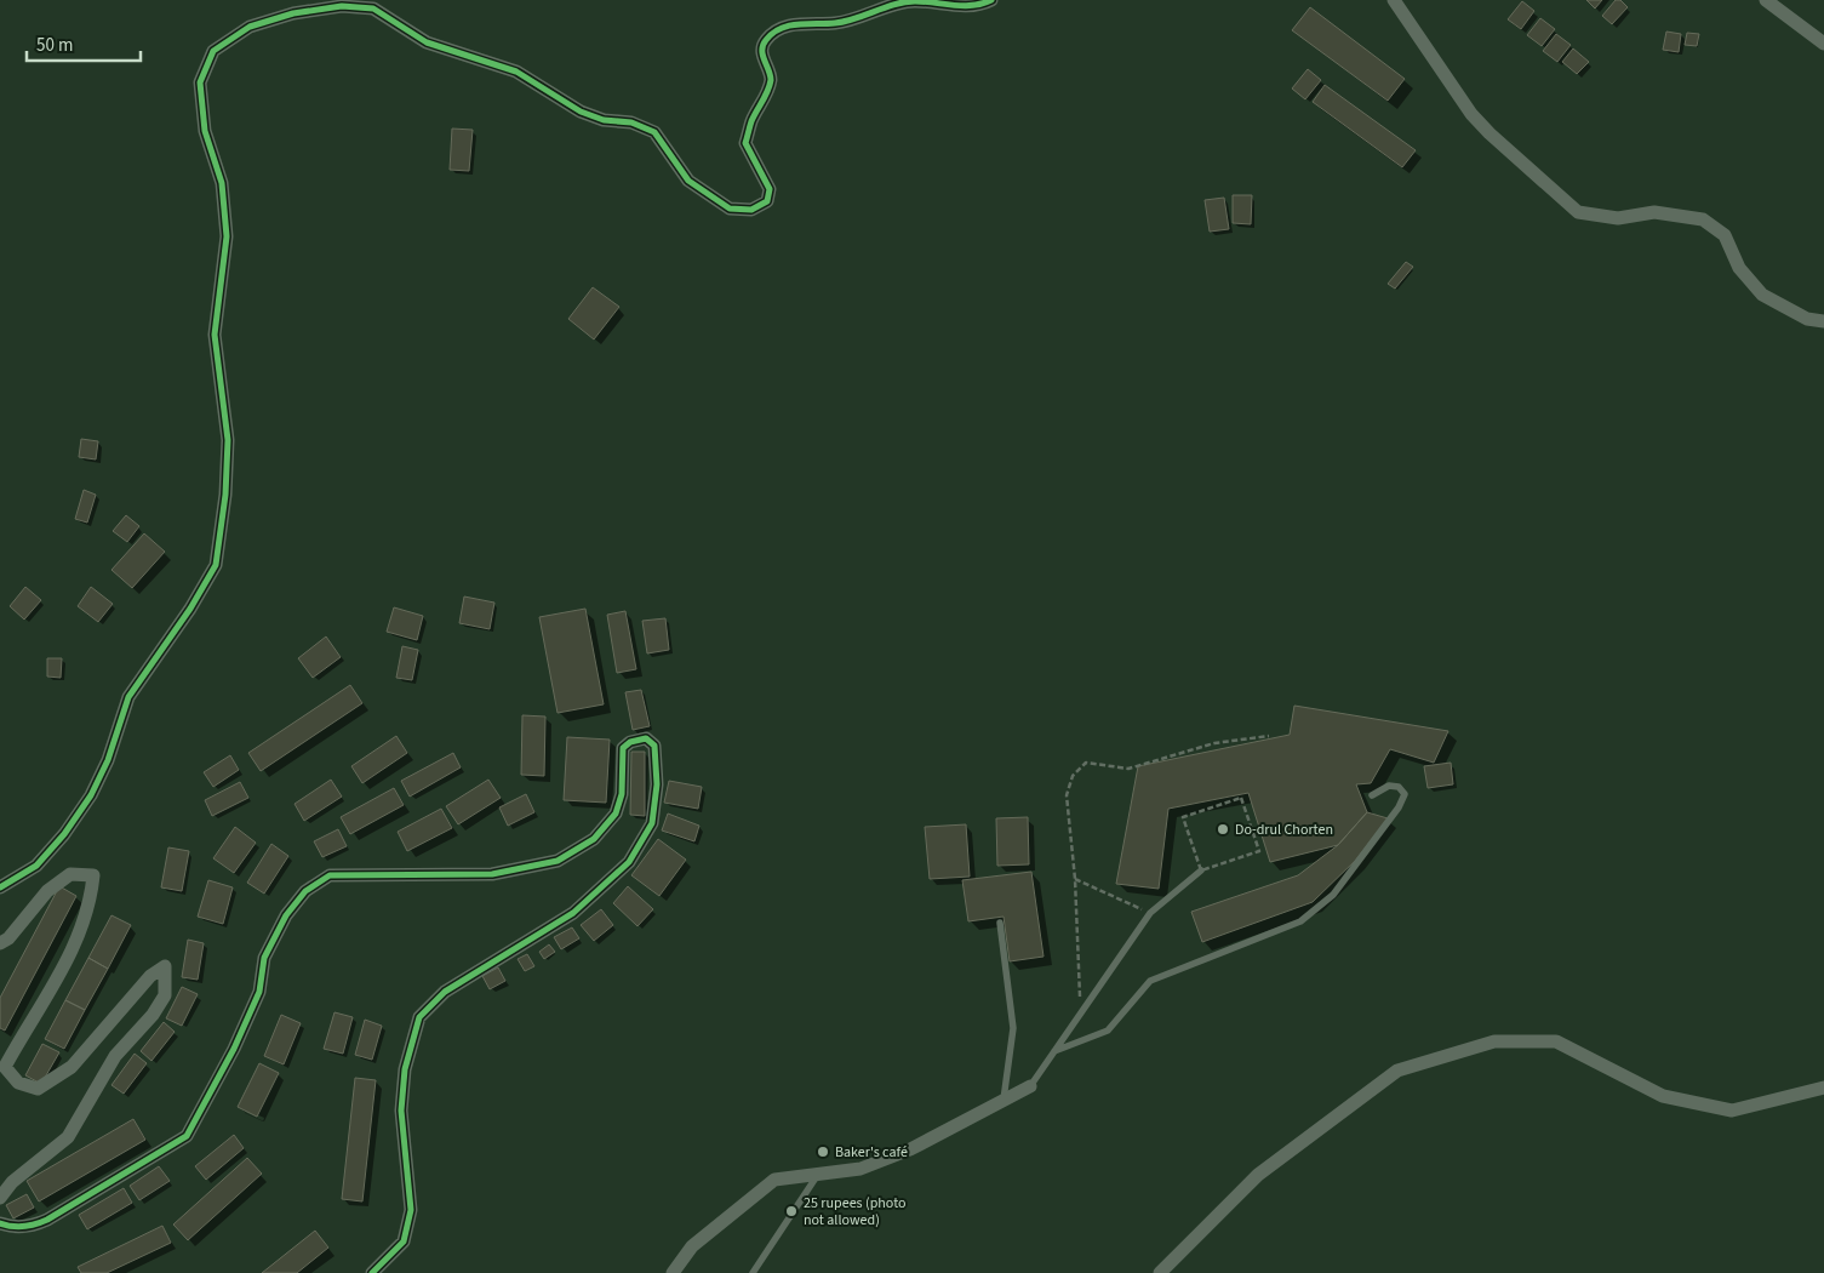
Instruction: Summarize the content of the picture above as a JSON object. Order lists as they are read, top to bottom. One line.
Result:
{"places":["Do-drul Chorten","Baker's café","25 rupees (photo not allowed)"],"scale_bar":"50 m"}
